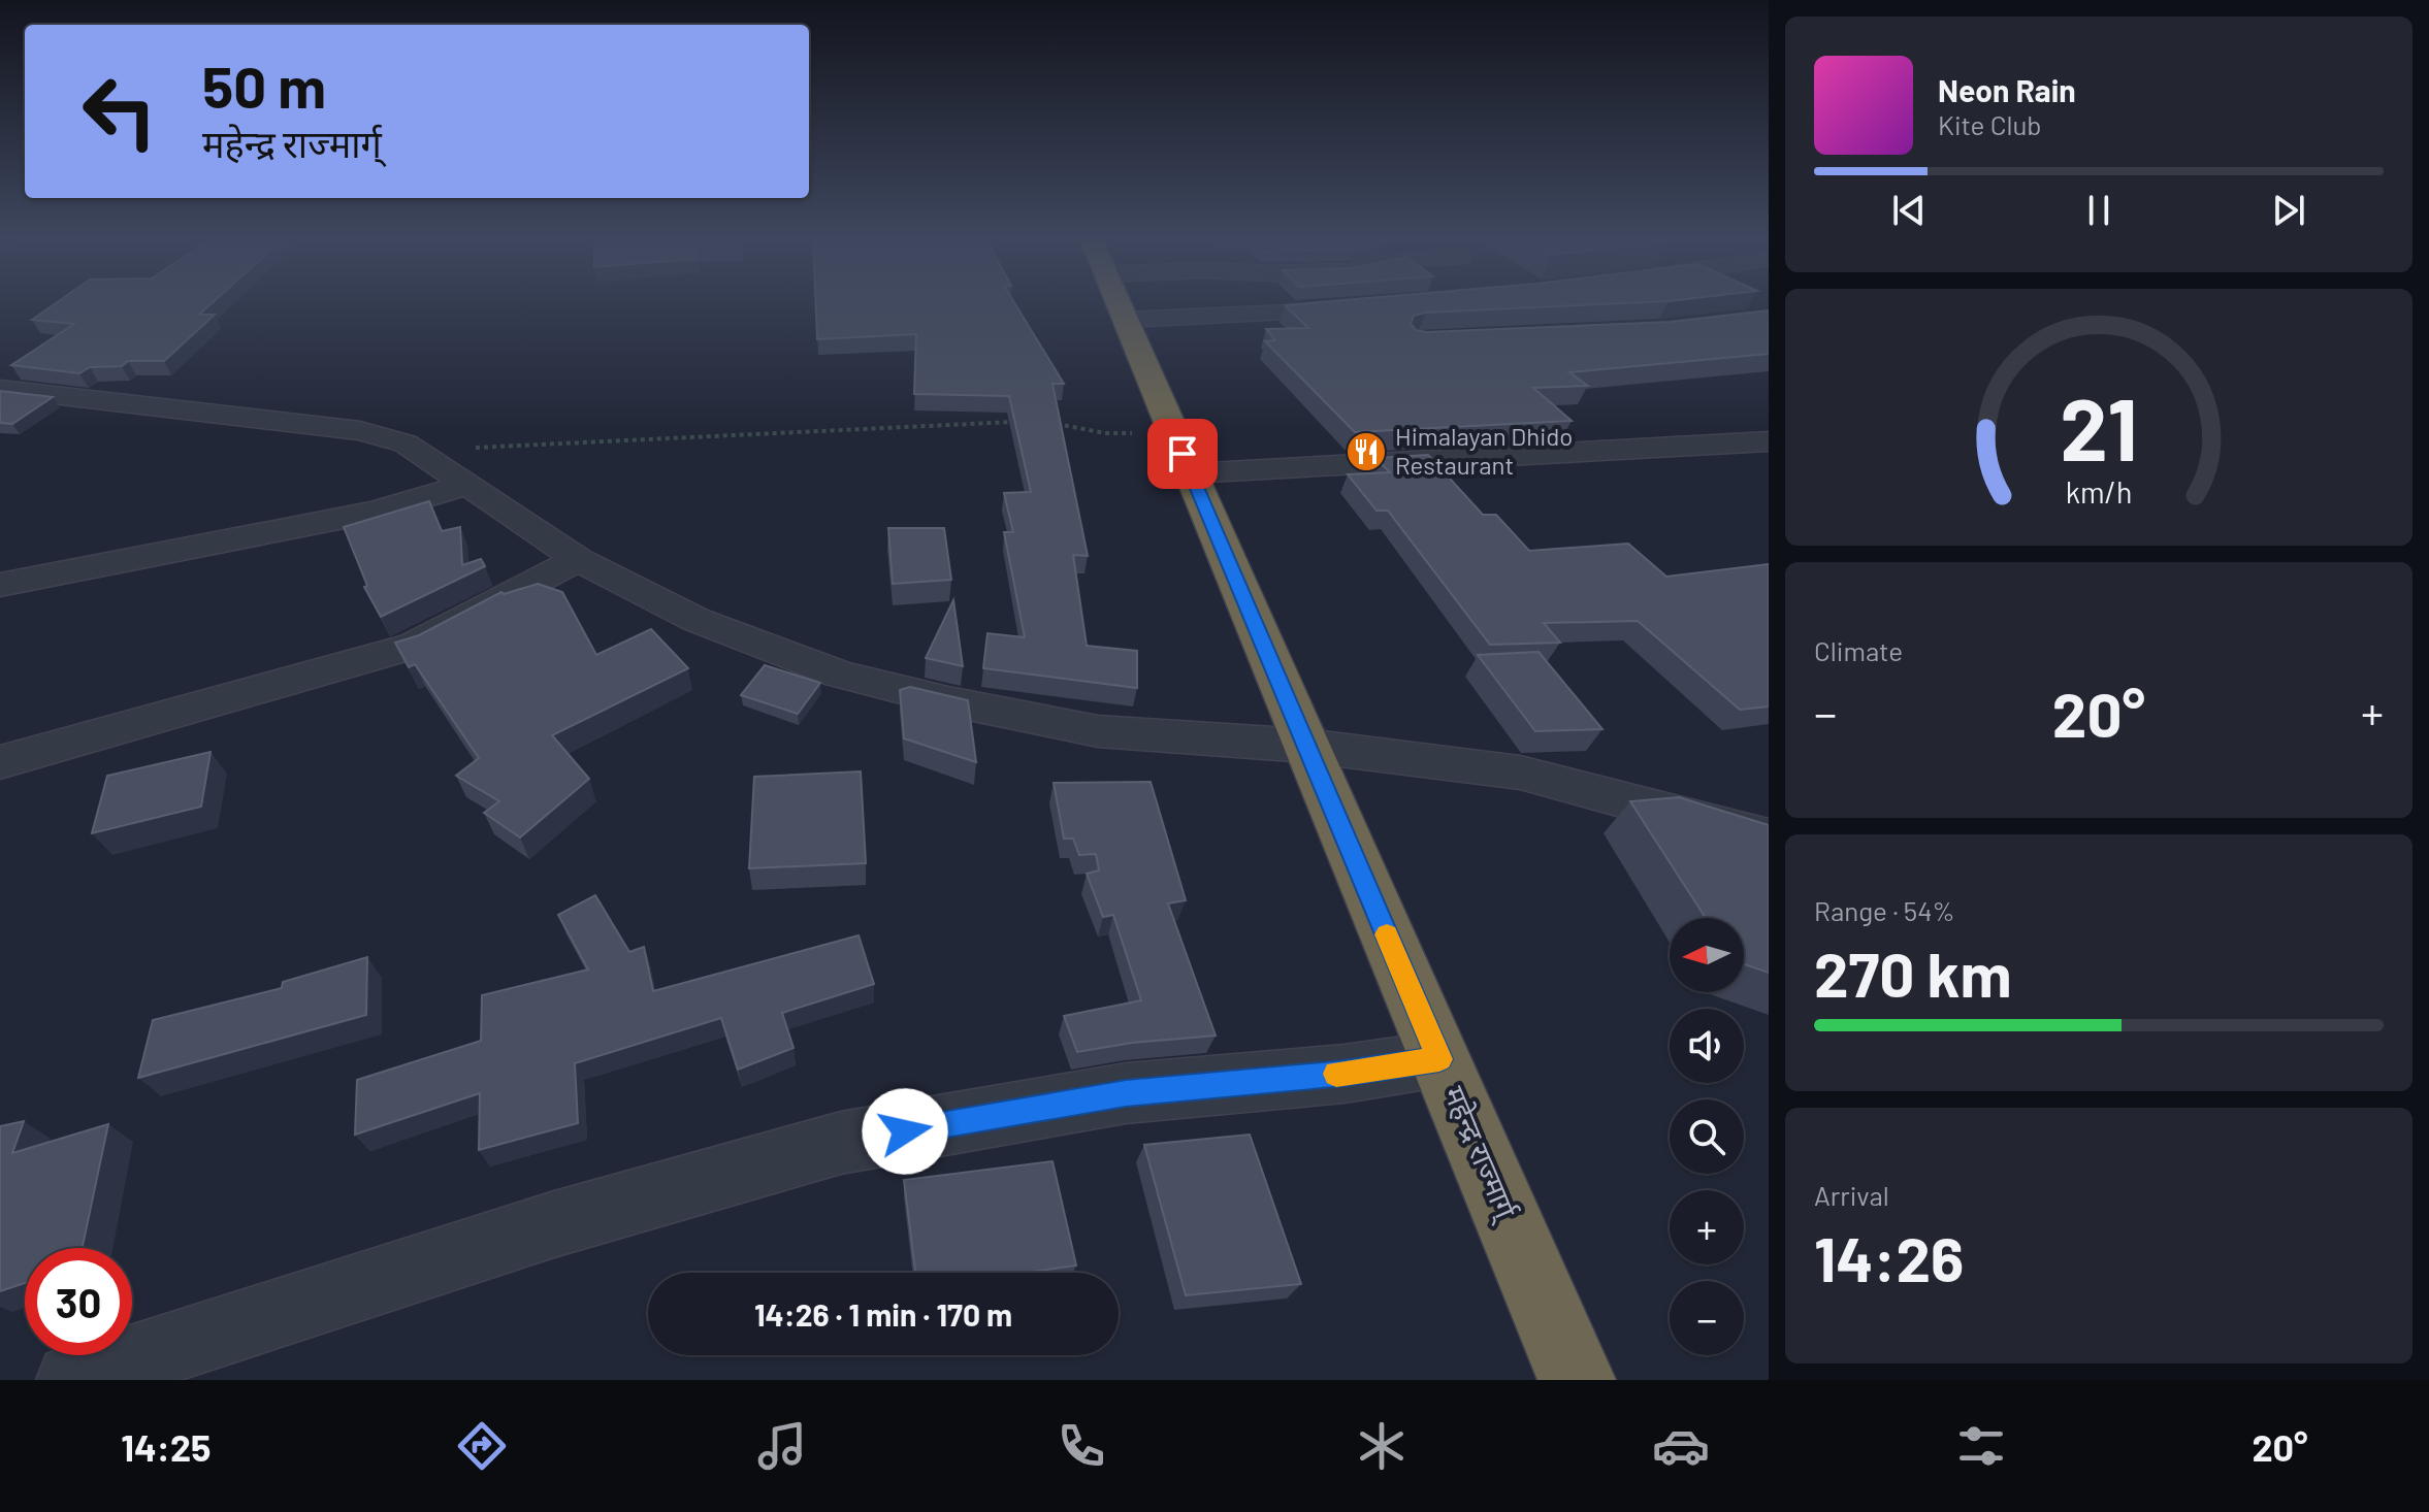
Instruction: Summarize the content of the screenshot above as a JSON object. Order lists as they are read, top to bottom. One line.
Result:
{"streets":{"highway":["महेन्द्र राज्मार्ग्"]},"places":{"restaurant":["Himalayan Dhido Restaurant"]},"north":"left","page":{"turn":["50 m","महेन्द्र राज्मार्ग्"],"song":["Neon Rain","Kite Club"],"tile":["Climate",["Range · 54%","270 km"],["Arrival","14:26"]],"heat":["−","20°","+"],"map_buttons":["+","−"],"limit":"30","trip":"14:26 · 1 min · 170 m","tabs":["14:25","20°"],"gauge":["21","km/h"]}}
